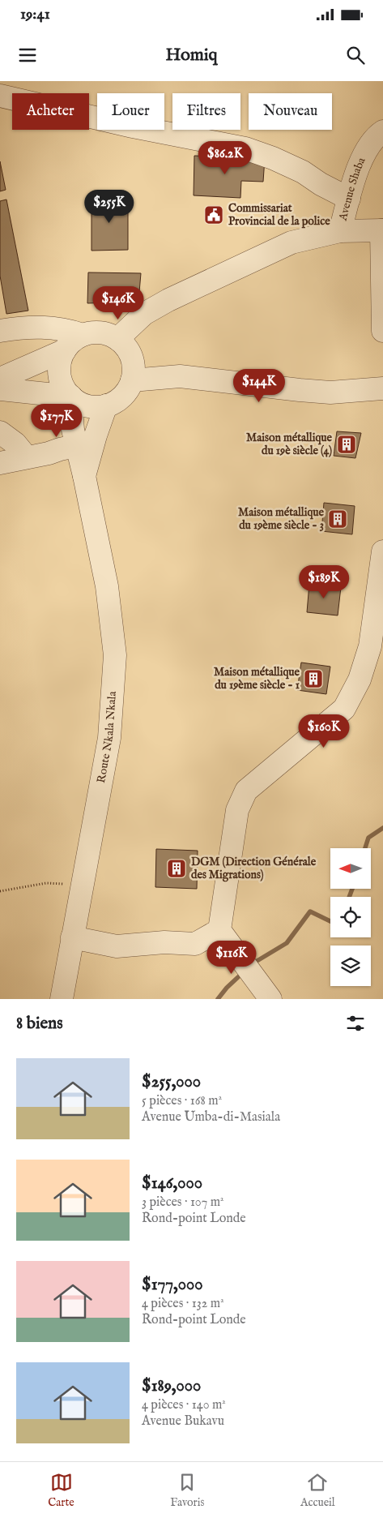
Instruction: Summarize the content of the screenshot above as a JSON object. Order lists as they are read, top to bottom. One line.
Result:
{"streets":{"street":["Avenue Shaba","Route Nkala Nkala"]},"places":{"public building":["Commissariat Provincial de la police"],"building":["Maison métallique du 19è siècle (4)","Maison métallique du 19ème siècle - 3","Maison métallique du 19ème siècle - 1","DGM (Direction Générale des Migrations)"]},"north":"left","page":{"status":"19:41","header":"Homiq","chip":["Acheter","Louer","Filtres","Nouveau"],"price":["$86.2K","$255K","$146K","$144K","$177K","$189K","$160K","$116K"],"heading":"8 biens","list":[{"name":"$255,000","note":"5 pièces · 168 m² · Avenue Umba-di-Masiala"},{"name":"$146,000","note":"3 pièces · 107 m² · Rond-point Londe"},{"name":"$177,000","note":"4 pièces · 132 m² · Rond-point Londe"},{"name":"$189,000","note":"4 pièces · 140 m² · Avenue Bukavu"}],"tabs":["Carte","Favoris","Accueil"]}}
